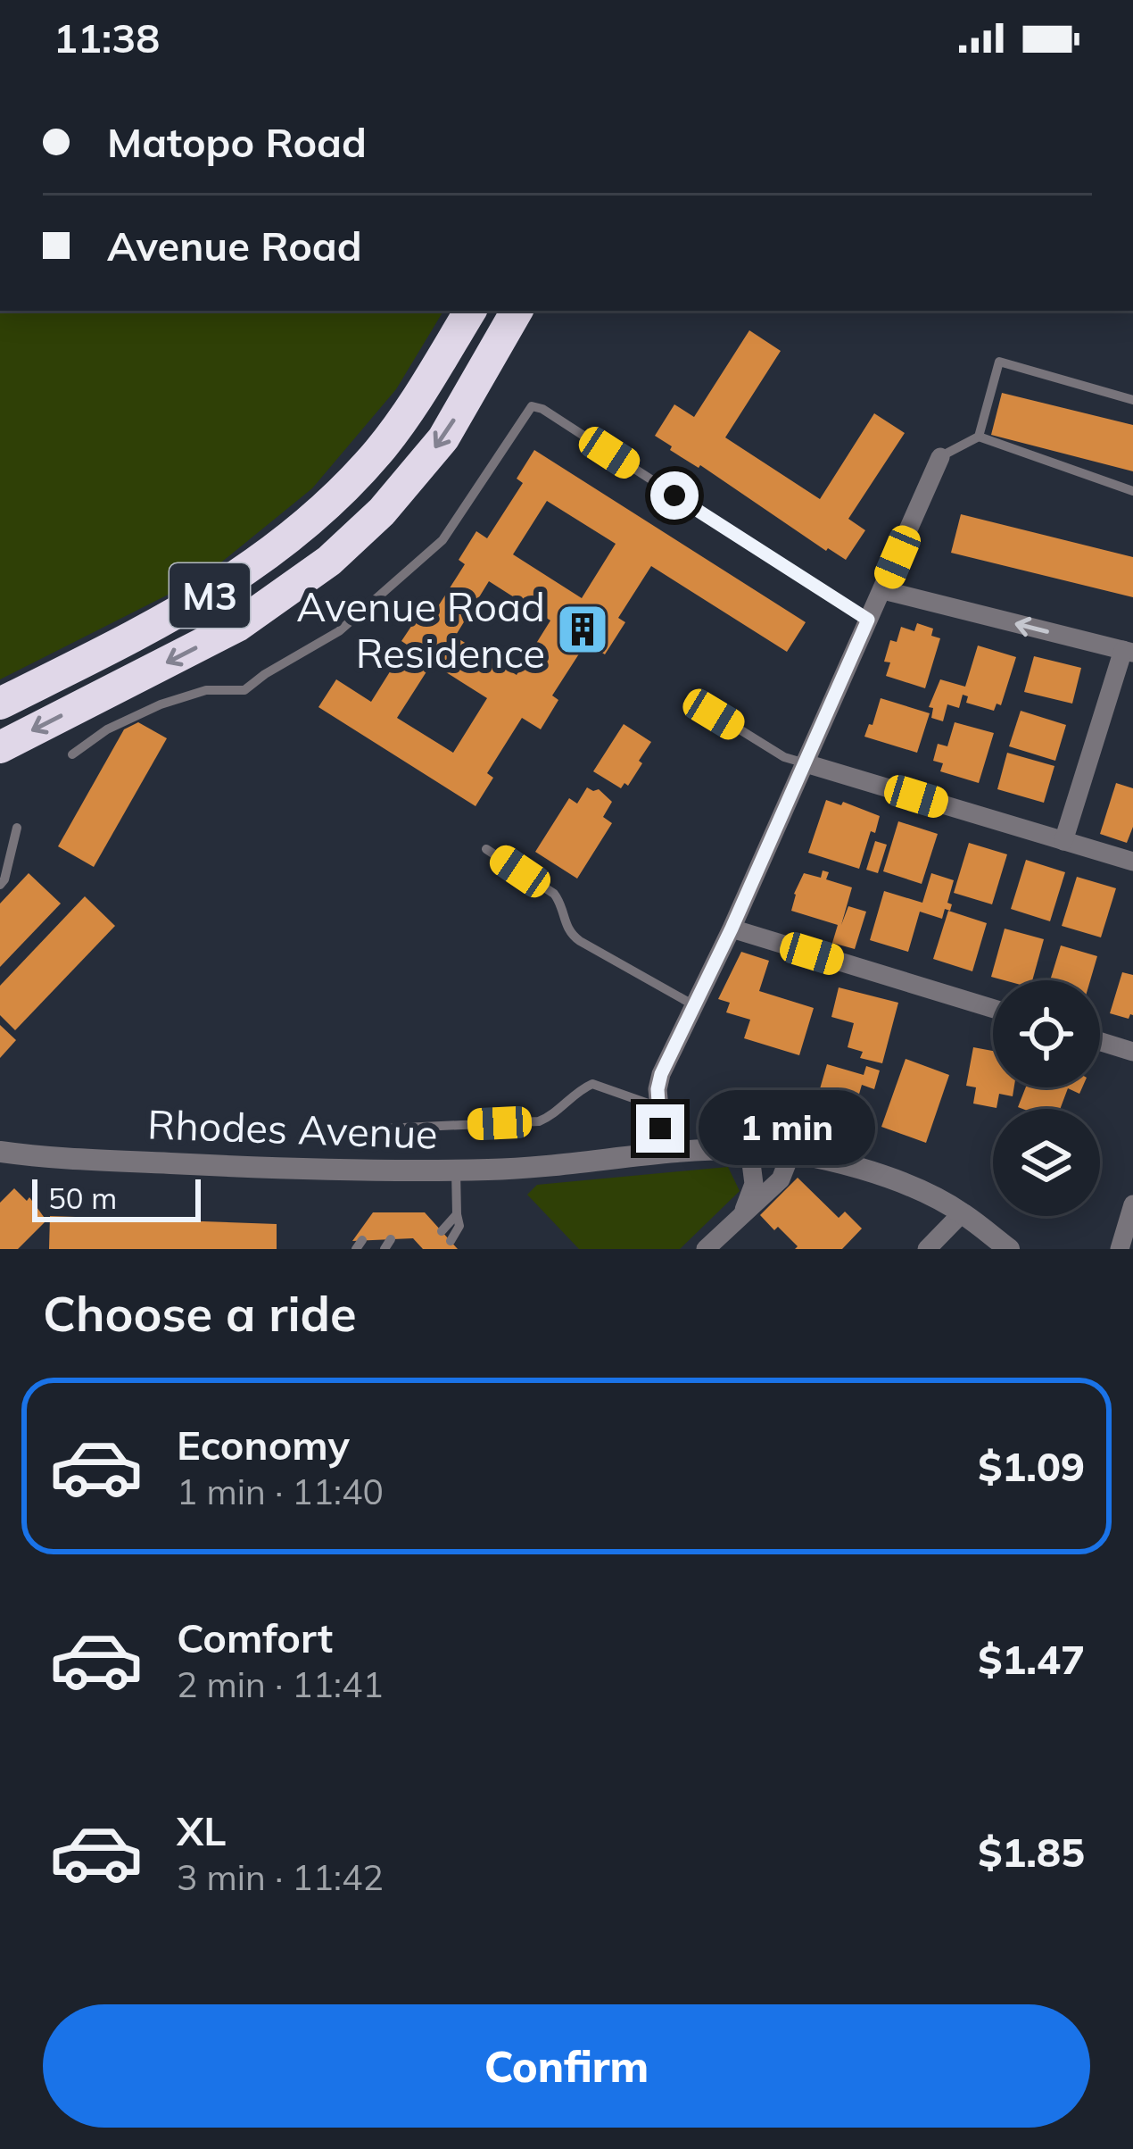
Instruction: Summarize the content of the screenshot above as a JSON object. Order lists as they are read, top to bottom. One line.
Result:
{"streets":{"highway":["M3"],"street":["Rhodes Avenue"]},"places":{"building":["Avenue Road Residence"]},"scale_bar":"50 m","page":{"status":"11:38","banner":["Matopo Road","Avenue Road"],"bubble":"1 min","scale":"50 m","heading":"Choose a ride","list":[{"name":"Economy","note":"1 min · 11:40","value":"$1.09"},{"name":"Comfort","note":"2 min · 11:41","value":"$1.47"},{"name":"XL","note":"3 min · 11:42","value":"$1.85"}],"buttons":"Confirm"}}
